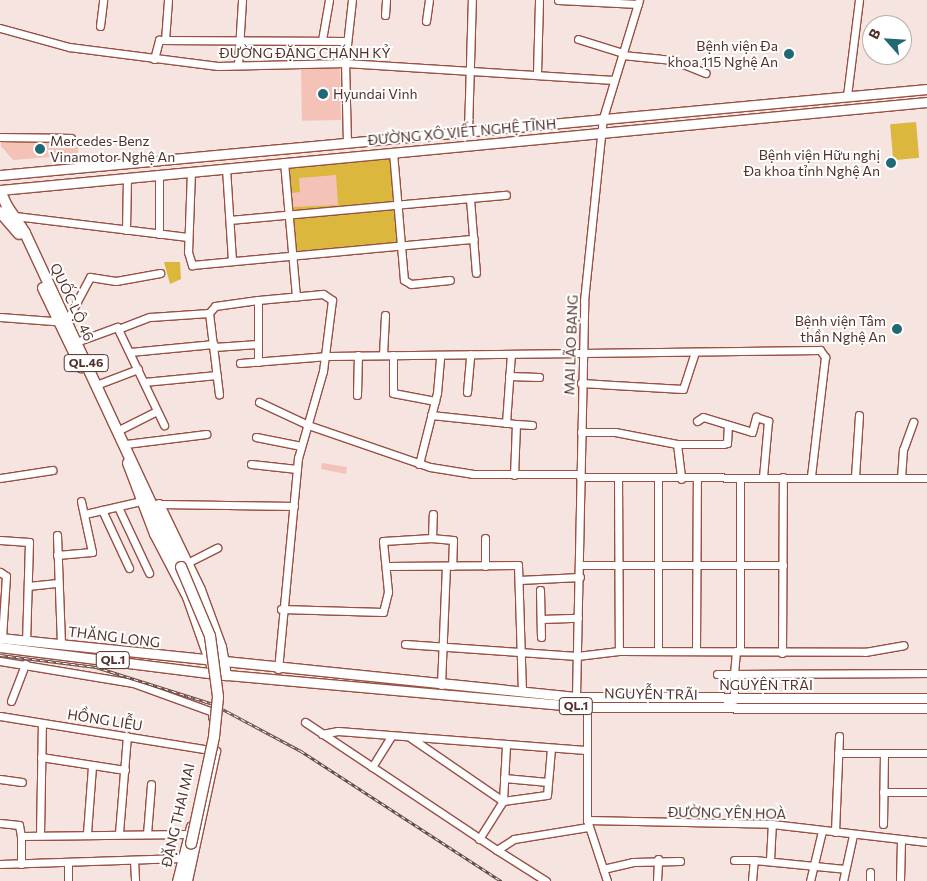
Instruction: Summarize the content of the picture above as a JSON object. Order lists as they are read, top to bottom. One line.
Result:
{"streets":{"highway":["QUỐC LỘ 46","QL.46","ĐẶNG THAI MAI"],"main road":["ĐƯỜNG XÔ VIẾT NGHỆ TĨNH","THĂNG LONG","QL.1","NGUYÊN TRÃI","NGUYỄN TRÃI"],"street":["ĐƯỜNG ĐẶNG CHÁNH KỶ","MAI LÃO BẠNG","HỒNG LIỄU","ĐƯỜNG YÊN HOÀ"]},"crossings":[["ĐƯỜNG ĐẶNG CHÁNH KỶ","MAI LÃO BẠNG"],["ĐƯỜNG XÔ VIẾT NGHỆ TĨNH","QUỐC LỘ 46"],["ĐƯỜNG XÔ VIẾT NGHỆ TĨNH","MAI LÃO BẠNG"],["QUỐC LỘ 46","QL.46"],["MAI LÃO BẠNG","QL.1"],["MAI LÃO BẠNG","NGUYÊN TRÃI"],["QL.46","ĐẶNG THAI MAI"],["THĂNG LONG","QL.1"],["THĂNG LONG","NGUYỄN TRÃI"],["QL.1","NGUYÊN TRÃI"],["HỒNG LIỄU","ĐẶNG THAI MAI"]],"places":["Bệnh viện Đa khoa 115 Nghệ An","Hyundai Vinh","Mercedes-Benz Vinamotor Nghệ An","Bệnh viện Hữu nghị Đa khoa tỉnh Nghệ An","Bệnh viện Tâm thần Nghệ An"],"north":"top left"}
